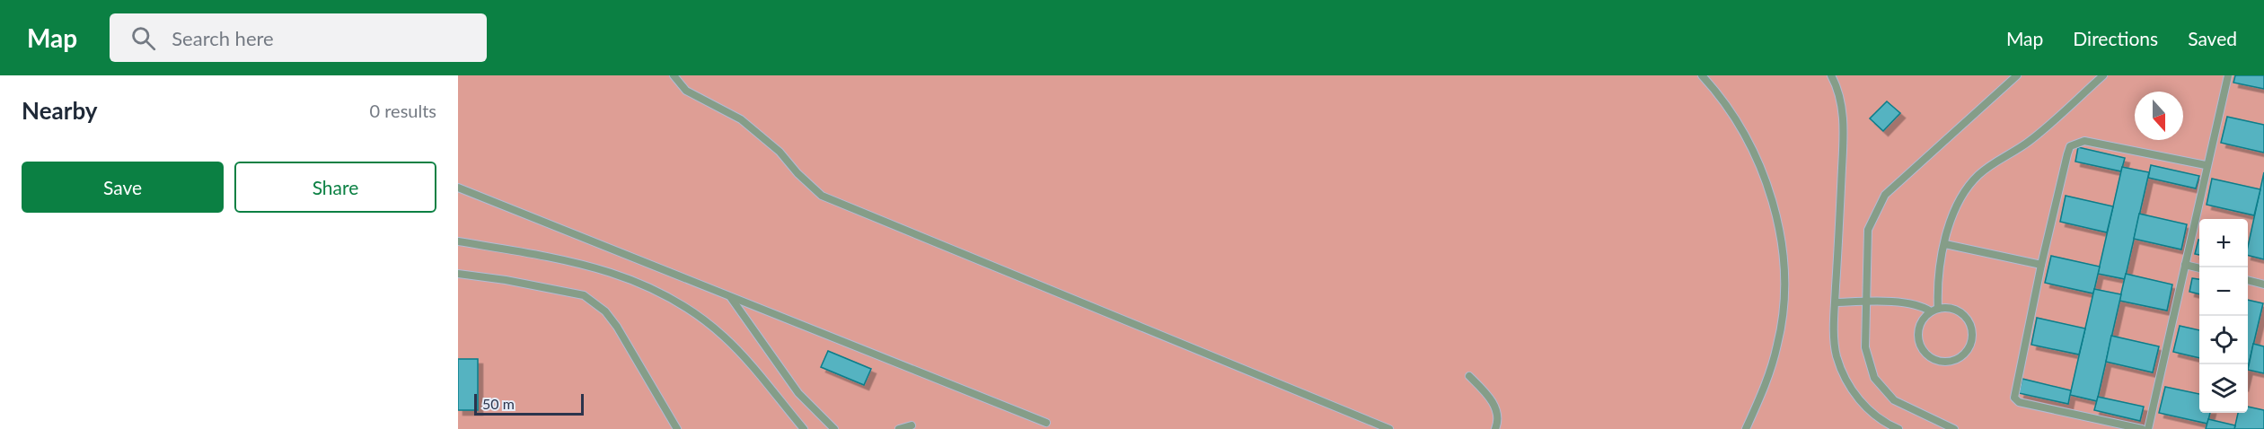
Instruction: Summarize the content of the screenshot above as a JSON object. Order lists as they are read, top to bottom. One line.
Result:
{"scale_bar":"50 m","north":"bottom","page":{"header":"Map","search":"Search here","nav":["Map","Directions","Saved"],"heading":["Nearby","0 results"],"buttons":["Save","Share"],"map_buttons":["+","−"],"scale":"50 m"}}
